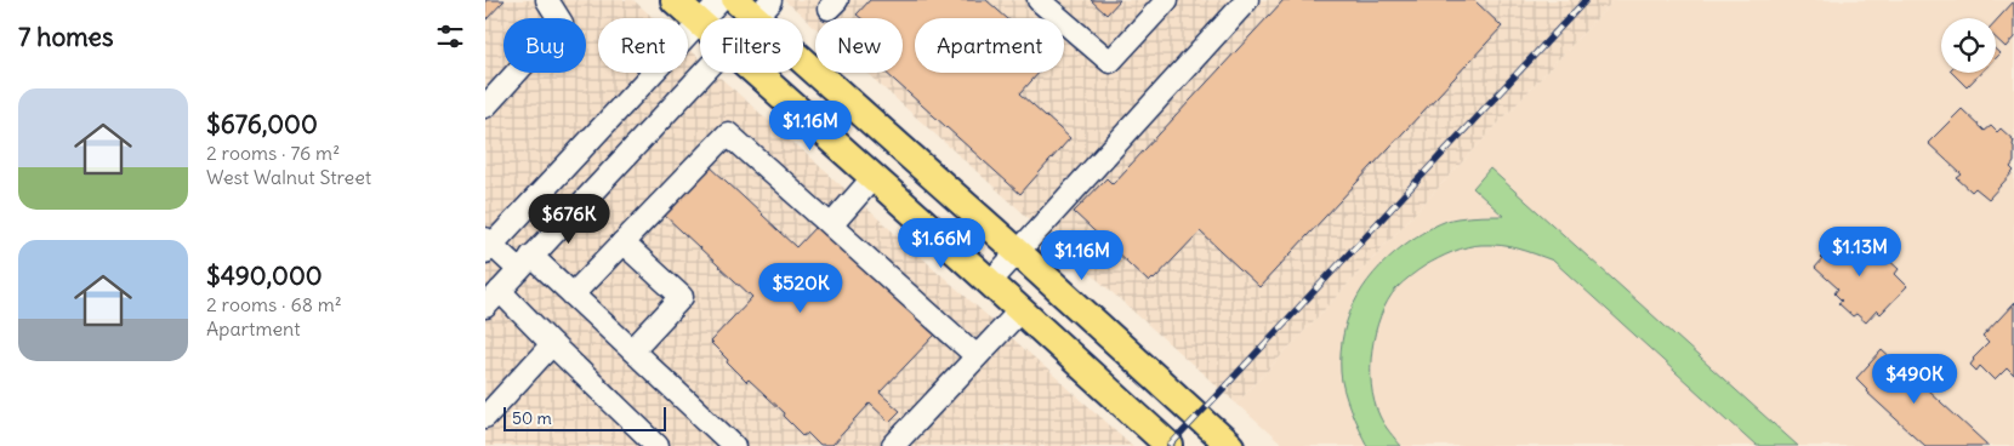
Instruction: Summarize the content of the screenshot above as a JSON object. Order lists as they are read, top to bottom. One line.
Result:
{"scale_bar":"50 m","page":{"heading":"7 homes","chip":["Buy","Rent","Filters","New","Apartment"],"list":[{"name":"$676,000","note":"2 rooms · 76 m² · West Walnut Street"},{"name":"$490,000","note":"2 rooms · 68 m² · Apartment"}],"price":["$1.16M","$676K","$1.66M","$1.13M","$1.16M","$520K","$490K"],"scale":"50 m"}}
